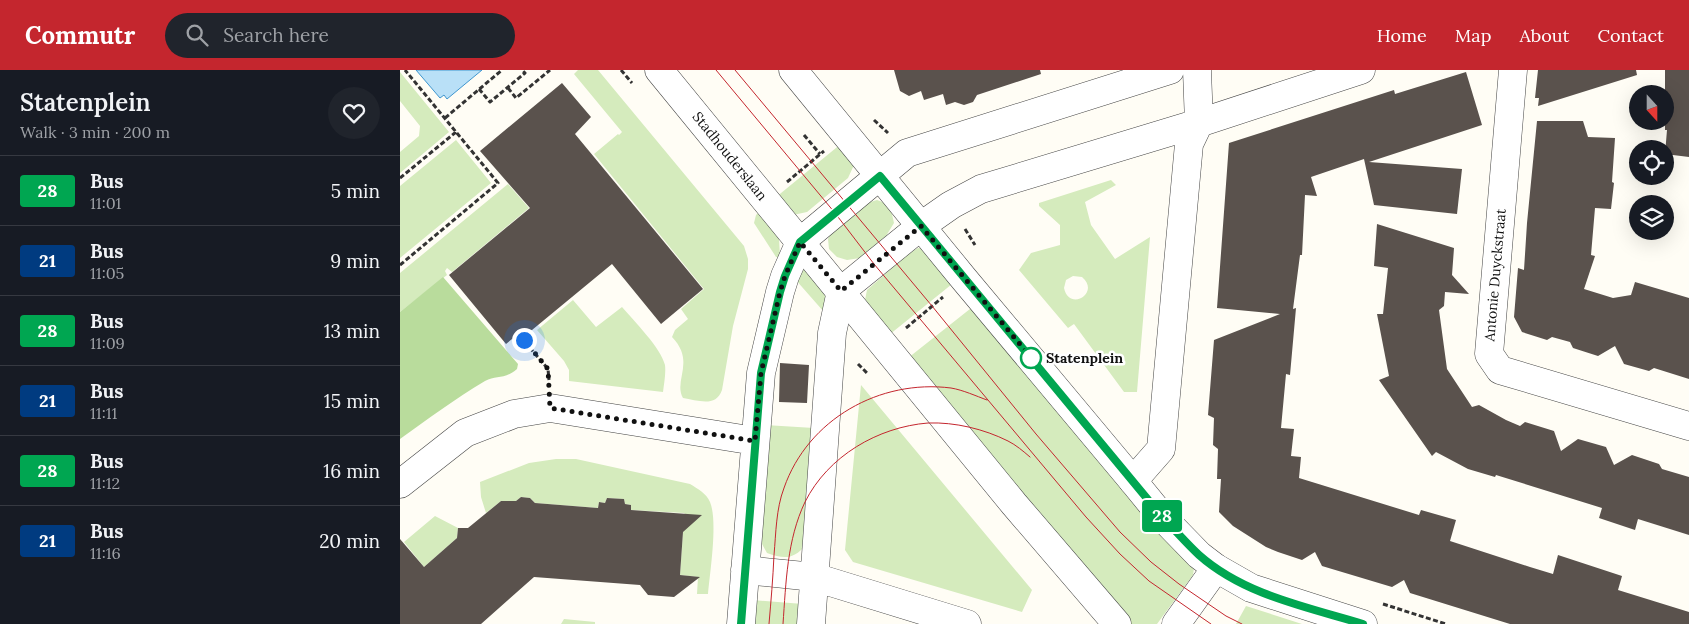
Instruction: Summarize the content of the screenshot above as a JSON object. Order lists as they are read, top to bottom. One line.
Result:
{"streets":{"street":["Stadhouderslaan","Antonie Duyckstraat"]},"places":["Statenplein"],"lines":["bus line 28"],"north":"bottom","page":{"header":"Commutr","search":"Search here","nav":["Home","Map","About","Contact"],"heading":["Statenplein","Walk · 3 min · 200 m"],"on_map":"28","list":[{"mark":"28","name":"Bus","note":"11:01","value":"5 min"},{"mark":"21","name":"Bus","note":"11:05","value":"9 min"},{"mark":"28","name":"Bus","note":"11:09","value":"13 min"},{"mark":"21","name":"Bus","note":"11:11","value":"15 min"},{"mark":"28","name":"Bus","note":"11:12","value":"16 min"},{"mark":"21","name":"Bus","note":"11:16","value":"20 min"}]}}
